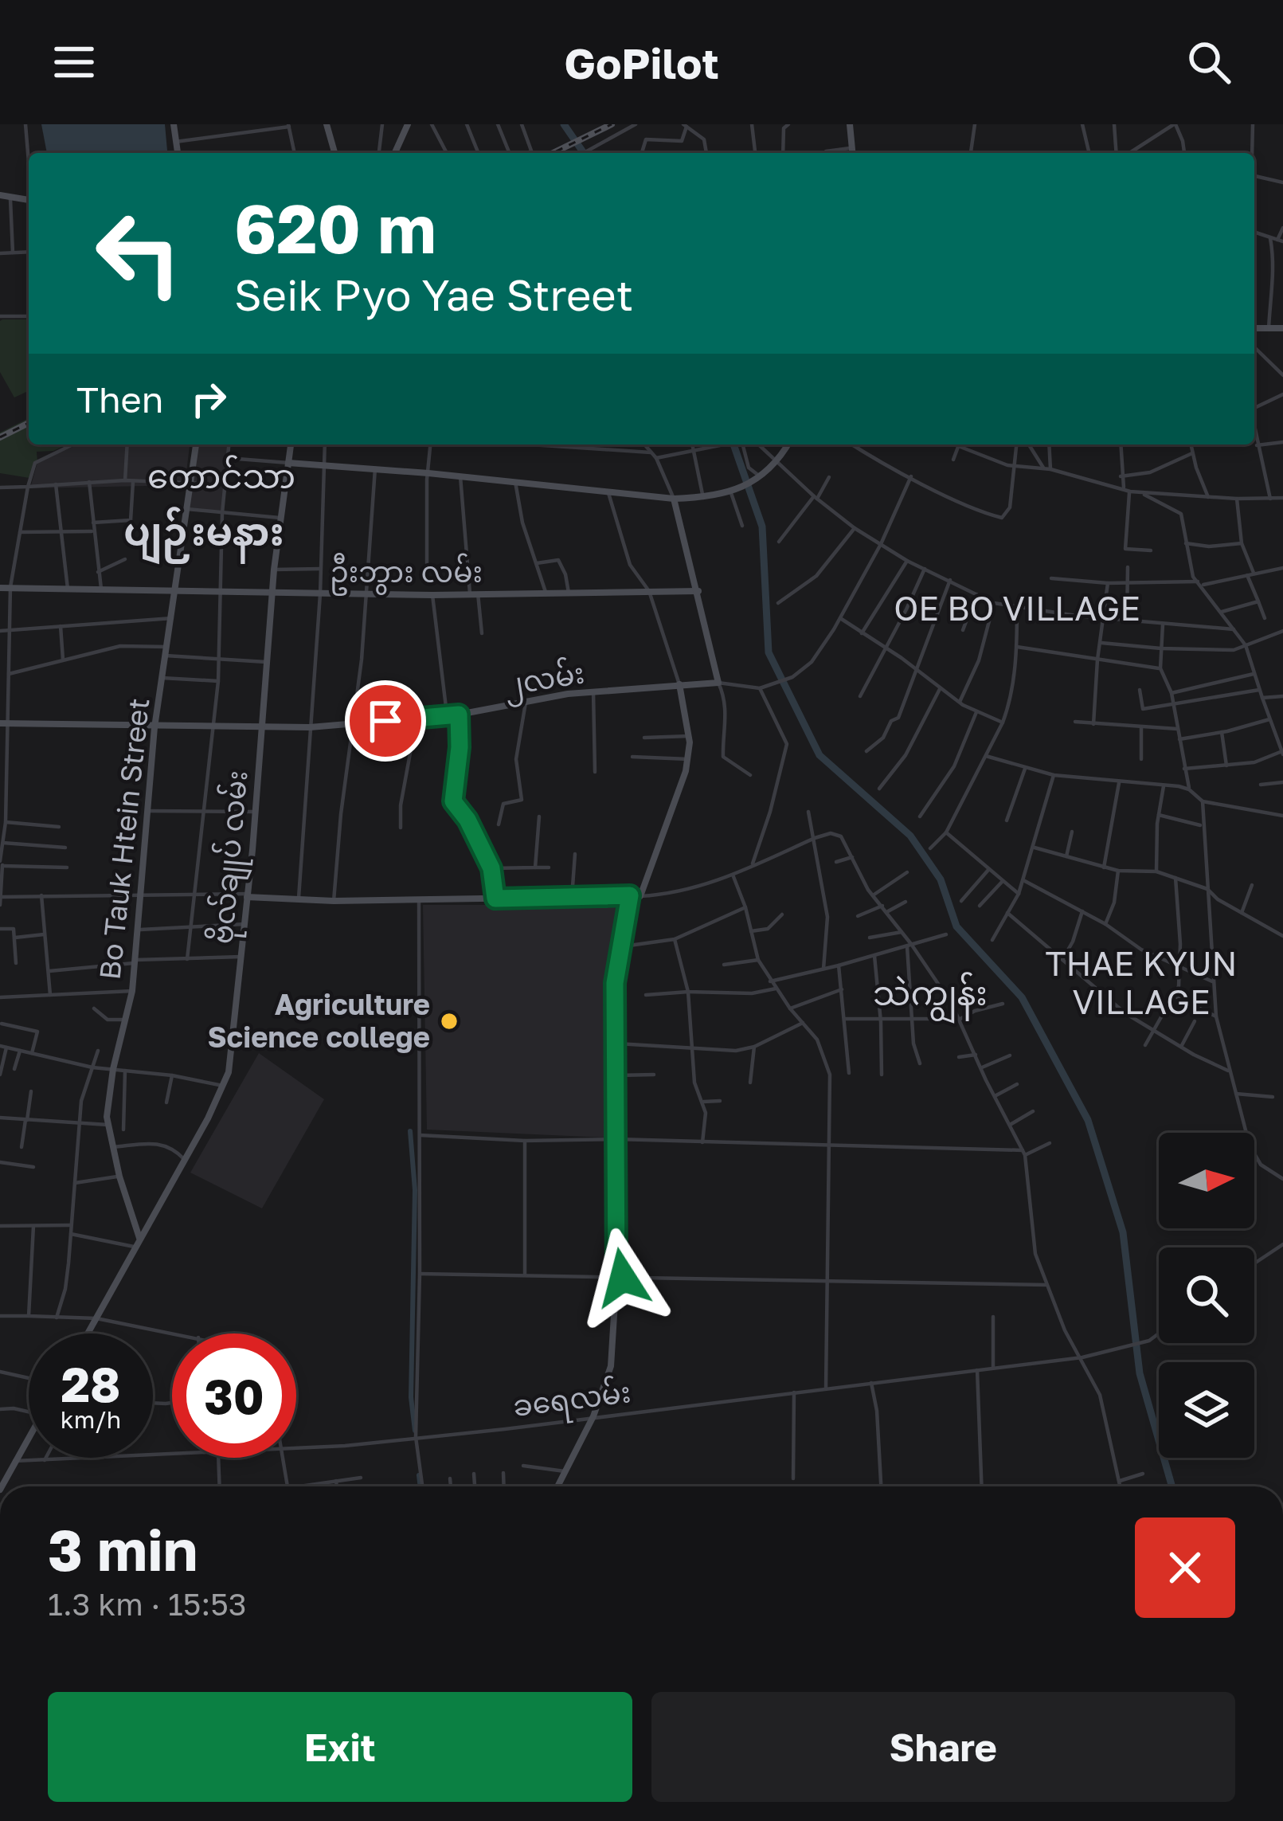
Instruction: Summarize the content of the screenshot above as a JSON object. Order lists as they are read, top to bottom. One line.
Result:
{"streets":{"street":["ဦးဘွား လမ်း","၂လမ်း","Bo Tauk Htein Street","ဗိုလ်ချုပ် လမ်း","ခရေလမ်း"]},"crossings":[["ဦးဘွား လမ်း","Bo Tauk Htein Street"],["ဦးဘွား လမ်း","ဗိုလ်ချုပ် လမ်း"],["၂လမ်း","Bo Tauk Htein Street"],["၂လမ်း","ဗိုလ်ချုပ် လမ်း"],["Bo Tauk Htein Street","ဗိုလ်ချုပ် လမ်း"]],"districts":["တောင်သာ","ပျဉ်းမနား","OE BO VILLAGE","THAE KYUN VILLAGE","သဲကျွန်း"],"places":["Agriculture Science college"],"north":"right","page":{"header":"GoPilot","turn":["620 m","Seik Pyo Yae Street"],"then":"Then","speed":"28 km/h","limit":"30","heading":["3 min","1.3 km · 15:53"],"buttons":["Exit","Share"]}}
